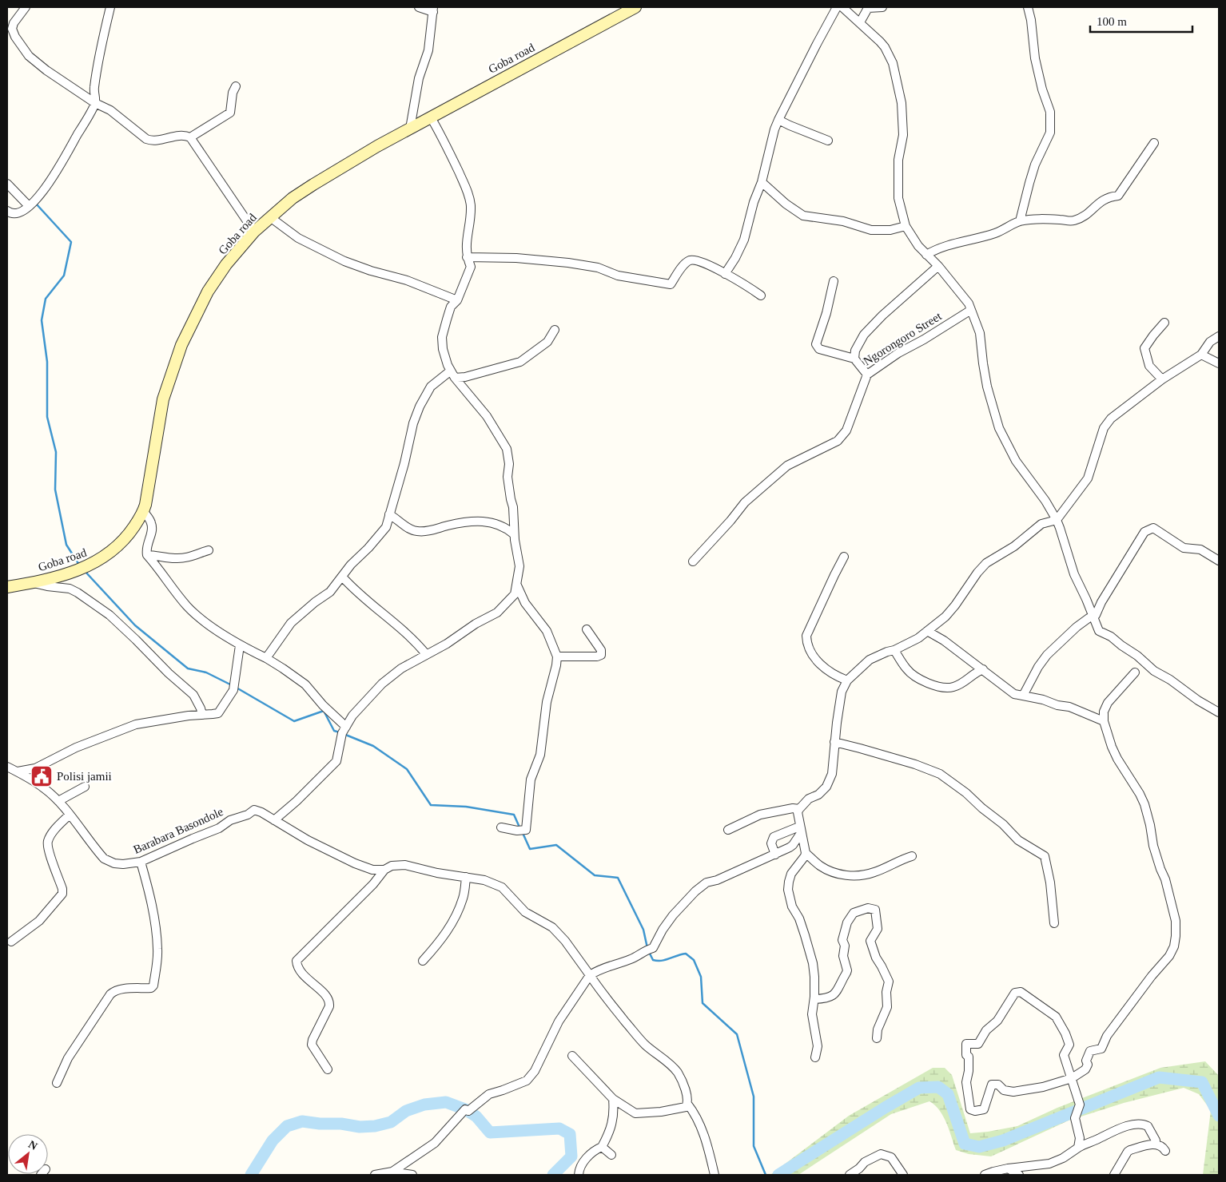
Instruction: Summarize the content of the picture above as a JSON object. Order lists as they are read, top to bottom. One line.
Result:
{"streets":{"main road":["Goba road"],"street":["Ngorongoro Street","Barabara Basondole"]},"places":{"public building":["Polisi jamii"]},"scale_bar":"100 m","north":"top right"}
